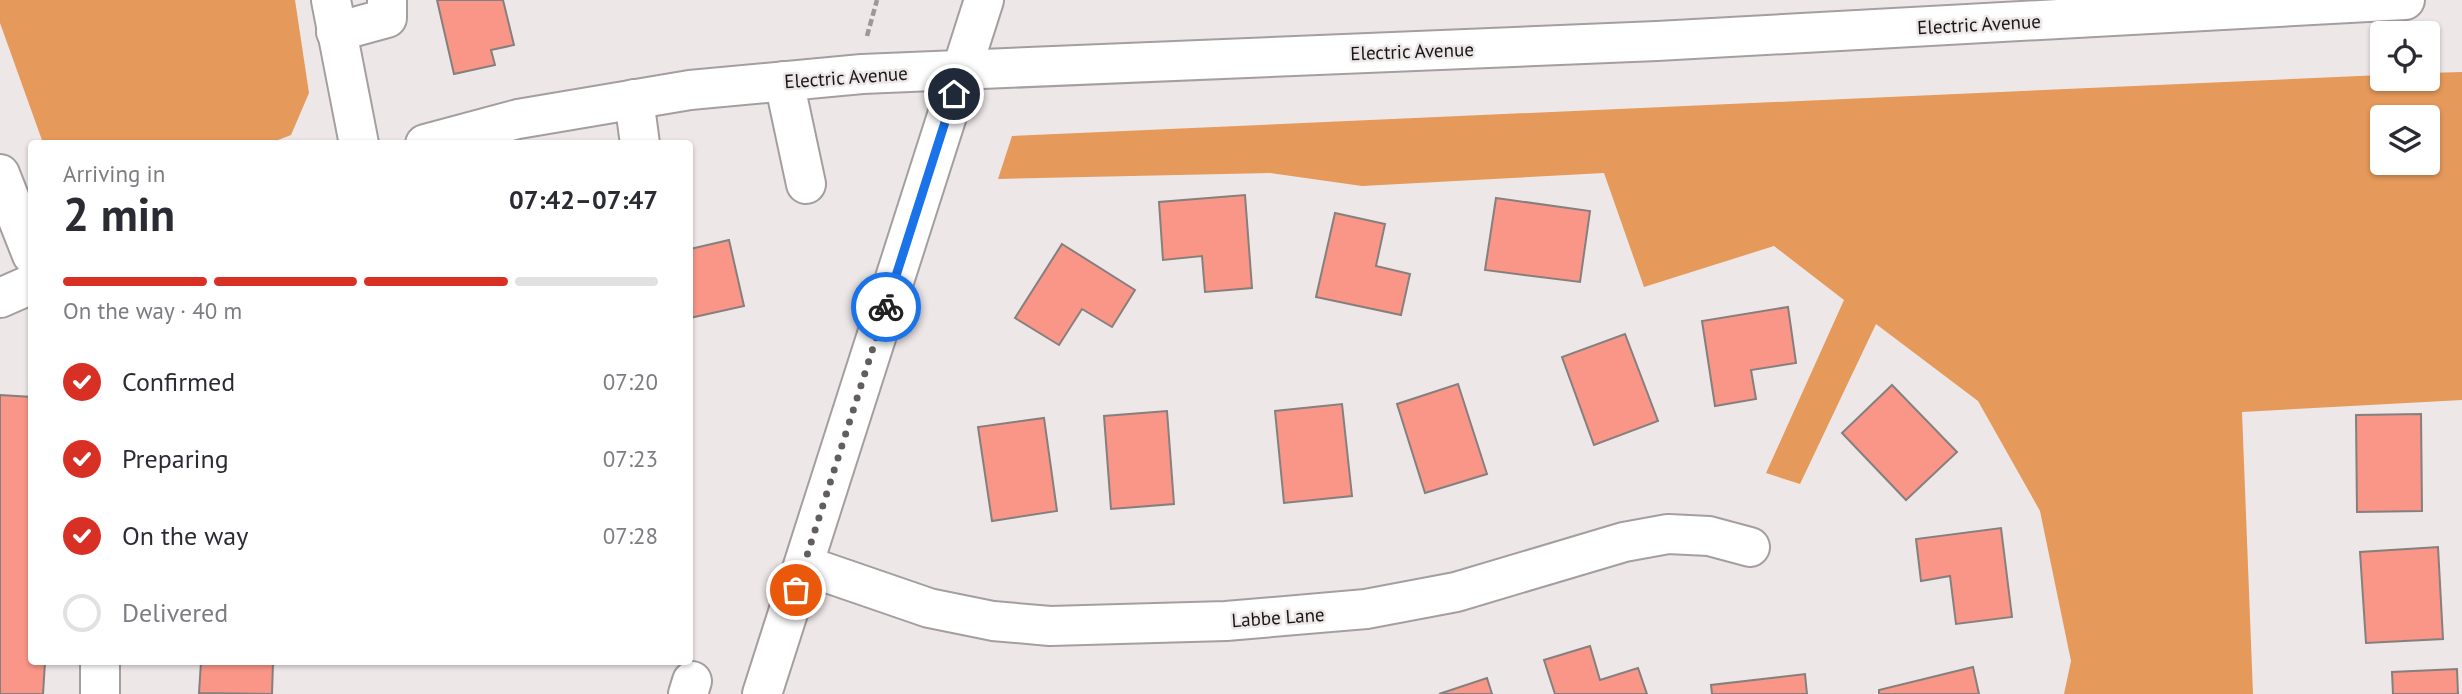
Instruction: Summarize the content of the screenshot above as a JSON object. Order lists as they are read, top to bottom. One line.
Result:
{"streets":{"street":["Electric Avenue","Labbe Lane"]},"page":{"heading":["2 min","Arriving in","07:42–07:47"],"bar":"On the way · 40 m","list":[["Confirmed","07:20"],["Preparing","07:23"],["On the way","07:28"],"Delivered"]}}
